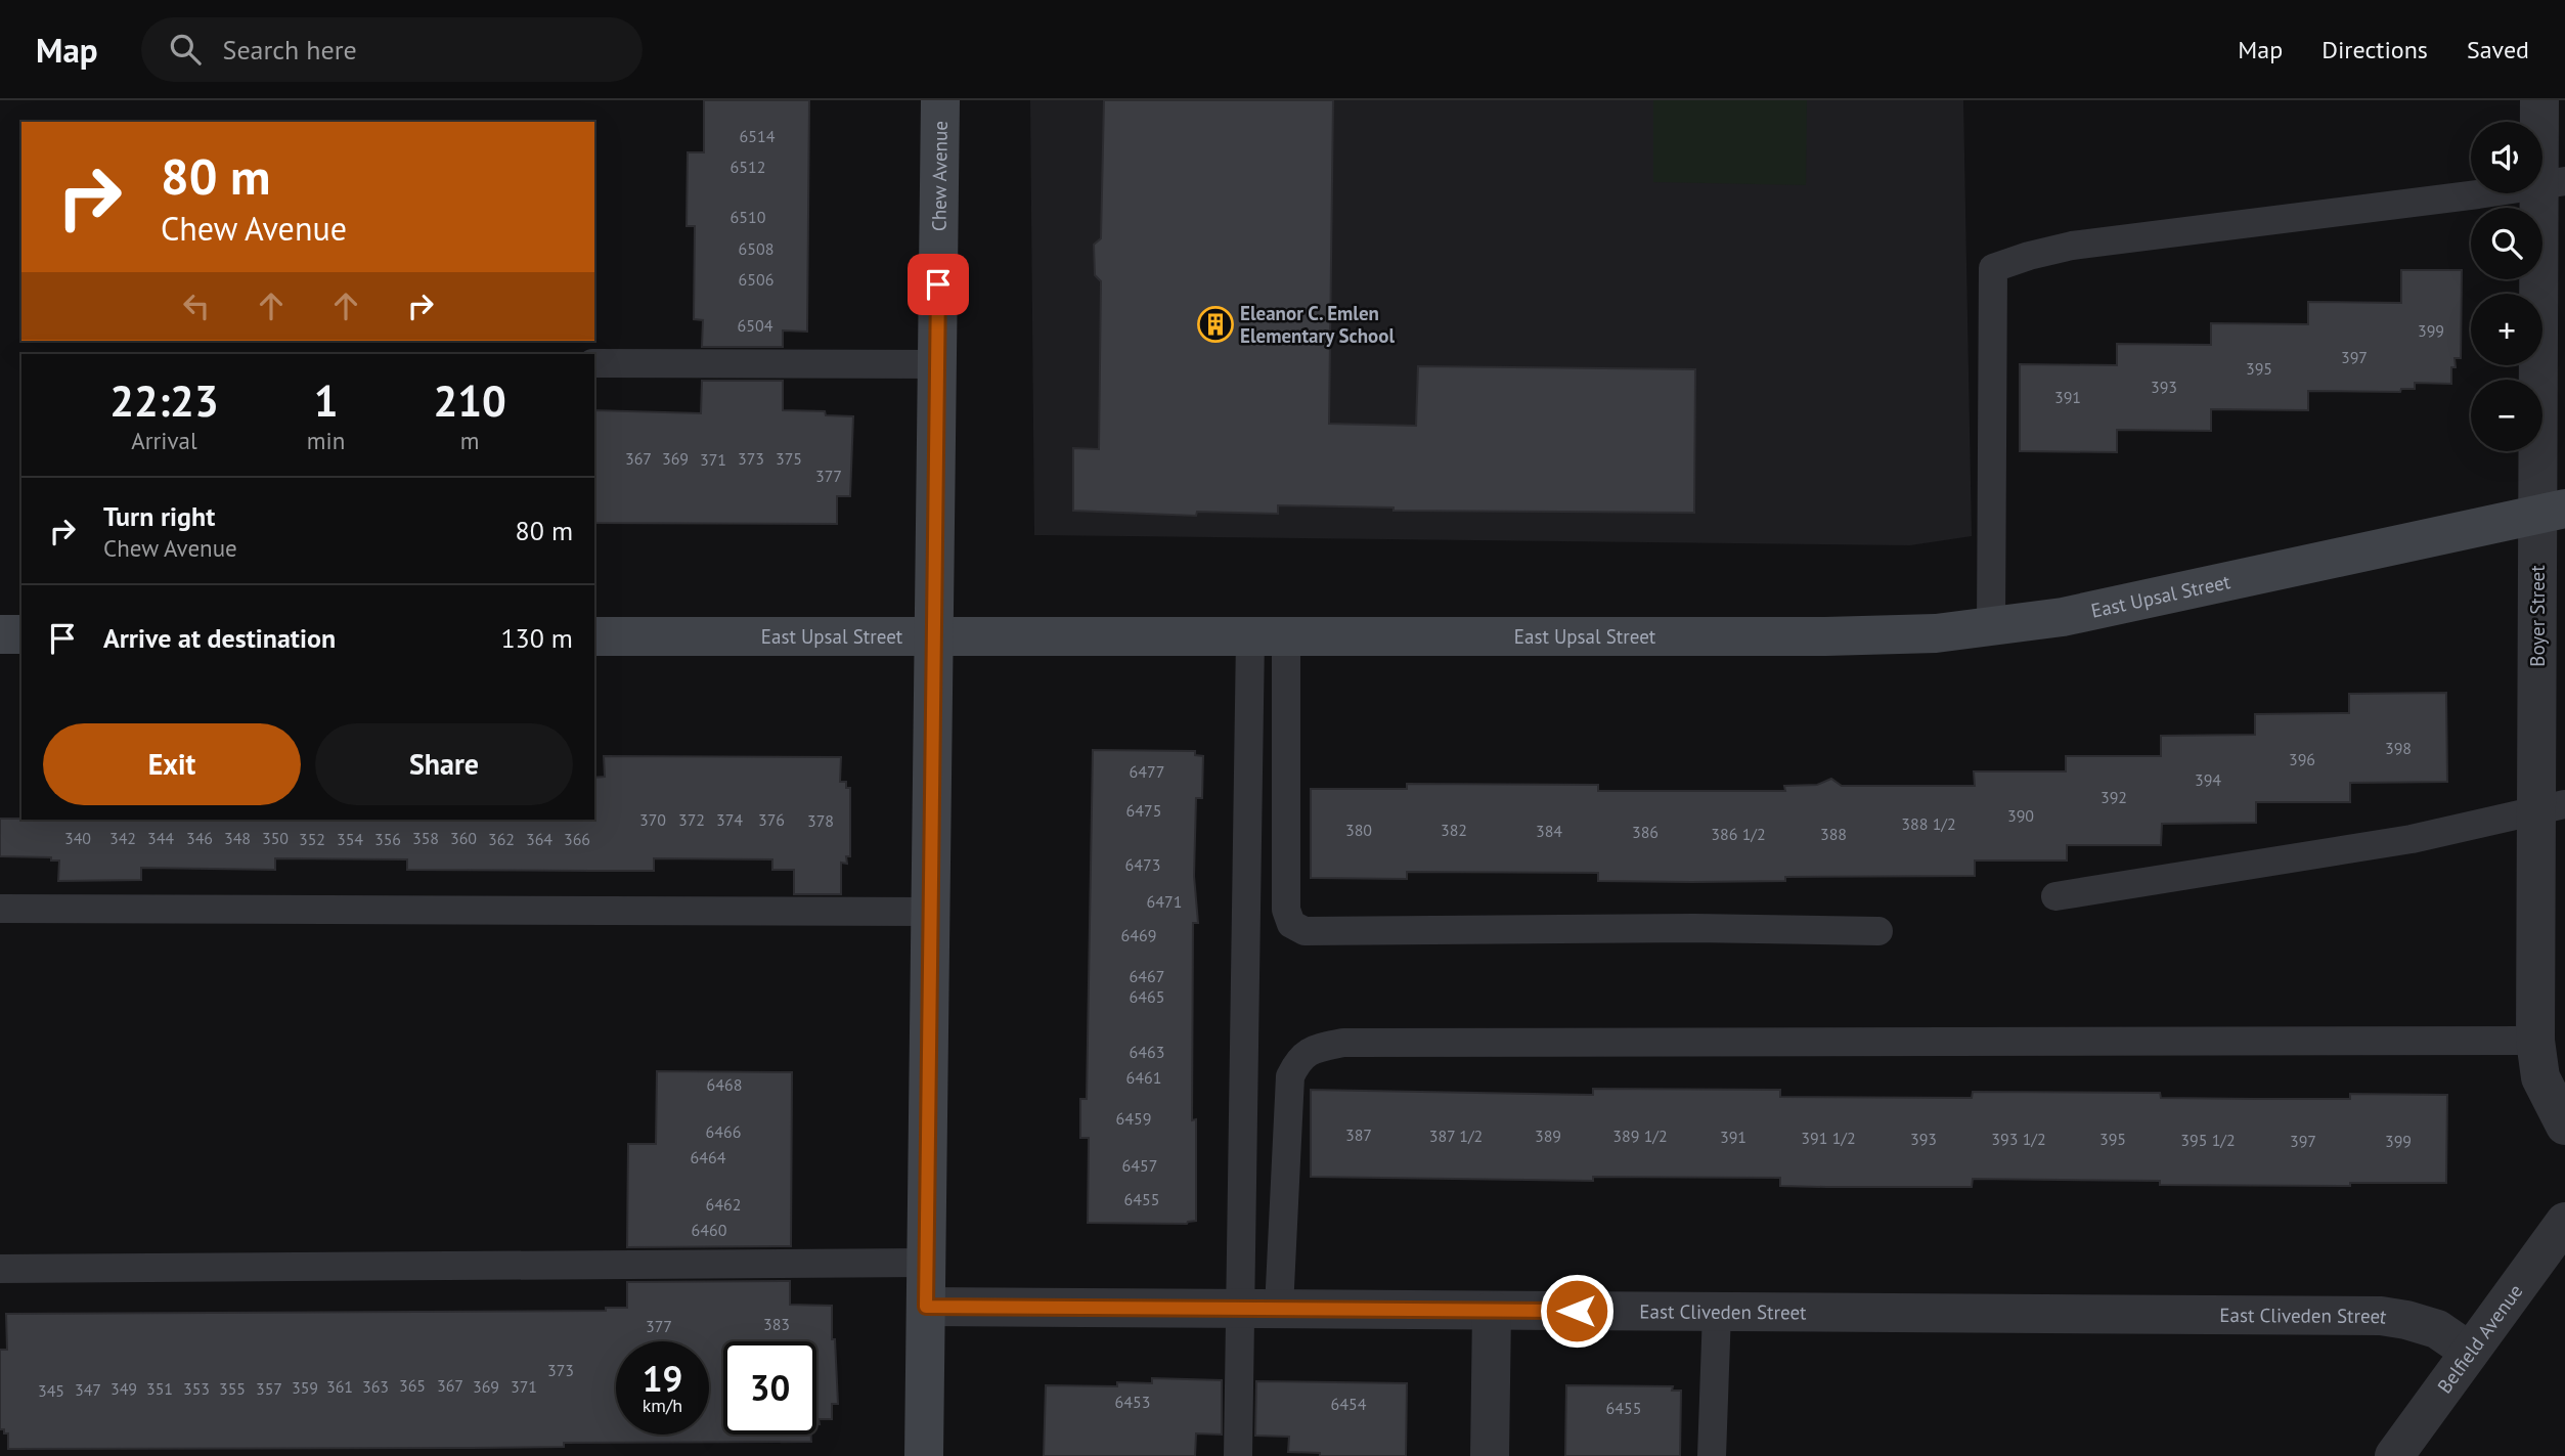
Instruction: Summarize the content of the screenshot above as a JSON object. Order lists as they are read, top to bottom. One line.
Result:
{"streets":{"street":["Chew Avenue","East Upsal Street","Boyer Street","East Cliveden Street","Belfield Avenue"]},"crossings":[["Chew Avenue","East Upsal Street"],["Chew Avenue","East Cliveden Street"],["East Upsal Street","Boyer Street"],["East Cliveden Street","Belfield Avenue"]],"places":{"building":["Eleanor C. Emlen Elementary School"]},"house_numbers":["6514","6512","6510","6508","6506","6504","399","397","395","393","391","367","369","373","375","371","377","398","396","6477","394","392","6475","390","370","372","374","376","378","388 1/2","380","382","384","386","386 1/2","388","340","342","344","346","348","350","358","360","352","354","356","362","364","366","6473","6471","6469","6467","6465","6463","6461","6468","6459","6466","387","387 1/2","389","389 1/2","391","391 1/2","393","393 1/2","395","395 1/2","397","399","6464","6457","6455","6462","6460","383","377","373","365","367","361","363","369","371","359","349","351","353","355","357","347","345","6453","6454","6455"],"page":{"header":"Map","search":"Search here","nav":["Map","Directions","Saved"],"map_buttons":["+","−"],"turn":["80 m","Chew Avenue"],"eta":["22:23","Arrival","1","min","210","m"],"list":[{"name":"Turn right","note":"Chew Avenue","value":"80 m"},{"name":"Arrive at destination","value":"130 m"}],"buttons":["Exit","Share"],"speed":"19 km/h","limit":"30"}}
